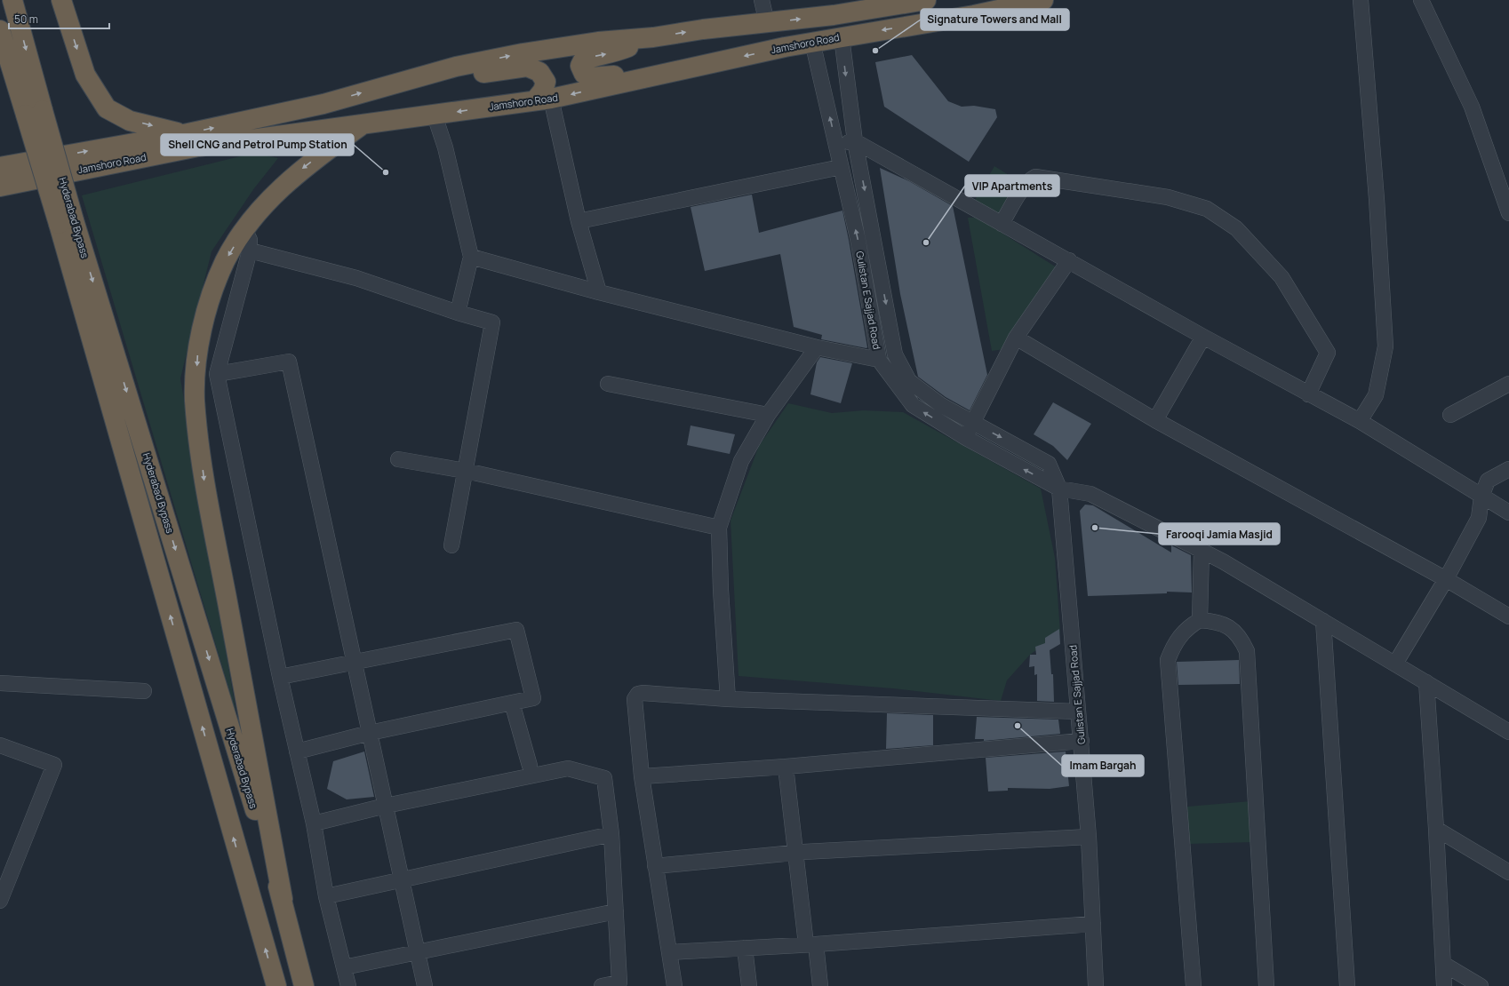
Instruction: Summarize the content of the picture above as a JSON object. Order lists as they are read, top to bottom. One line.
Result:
{"streets":{"highway":["Jamshoro Road","Hyderabad Bypass"],"street":["Gulistan E Sajjad Road"]},"crossings":[["Jamshoro Road","Gulistan E Sajjad Road"]],"places":["Signature Towers and Mall","Shell CNG and Petrol Pump Station","VIP Apartments","Farooqi Jamia Masjid","Imam Bargah"],"scale_bar":"50 m"}
